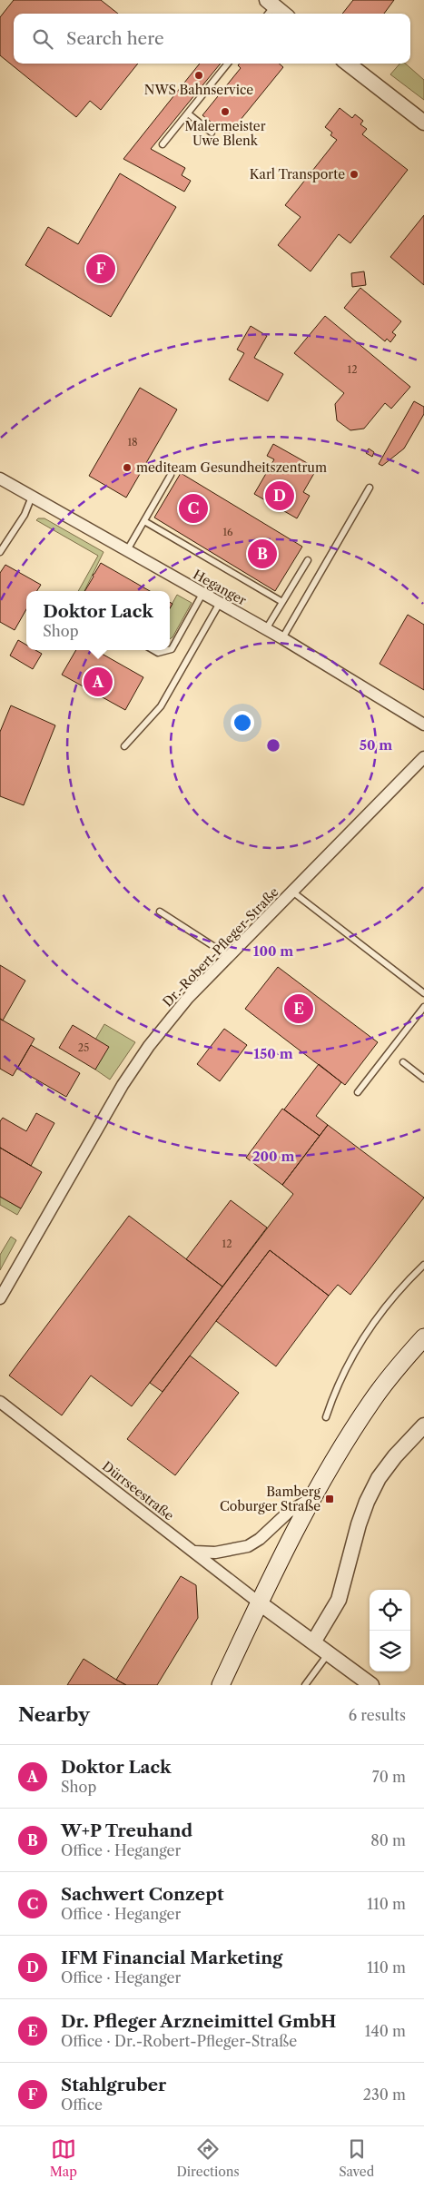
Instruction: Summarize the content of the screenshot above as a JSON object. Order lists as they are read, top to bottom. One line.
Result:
{"streets":{"street":["Heganger","Dr.-Robert-Pfleger-Straße","Dürrseestraße"]},"places":{"other":["NWS Bahnservice","Malermeister Uwe Blenk","Karl Transporte","mediteam Gesundheitszentrum"],"transit":["Bamberg Coburger Straße"]},"house_numbers":["12","18","16","25","12"],"page":{"search":"Search here","pins":["F","D","C","B","A","E"],"popup":["Doktor Lack","Shop"],"heading":["Nearby","6 results"],"list":[{"mark":"A","name":"Doktor Lack","note":"Shop","value":"70 m"},{"mark":"B","name":"W+P Treuhand","note":"Office · Heganger","value":"80 m"},{"mark":"C","name":"Sachwert Conzept","note":"Office · Heganger","value":"110 m"},{"mark":"D","name":"IFM Financial Marketing","note":"Office · Heganger","value":"110 m"},{"mark":"E","name":"Dr. Pfleger Arzneimittel GmbH","note":"Office · Dr.-Robert-Pfleger-Straße","value":"140 m"},{"mark":"F","name":"Stahlgruber","note":"Office","value":"230 m"}],"nav":["Map","Directions","Saved"]},"rings":["50 m","100 m","150 m","200 m"]}
